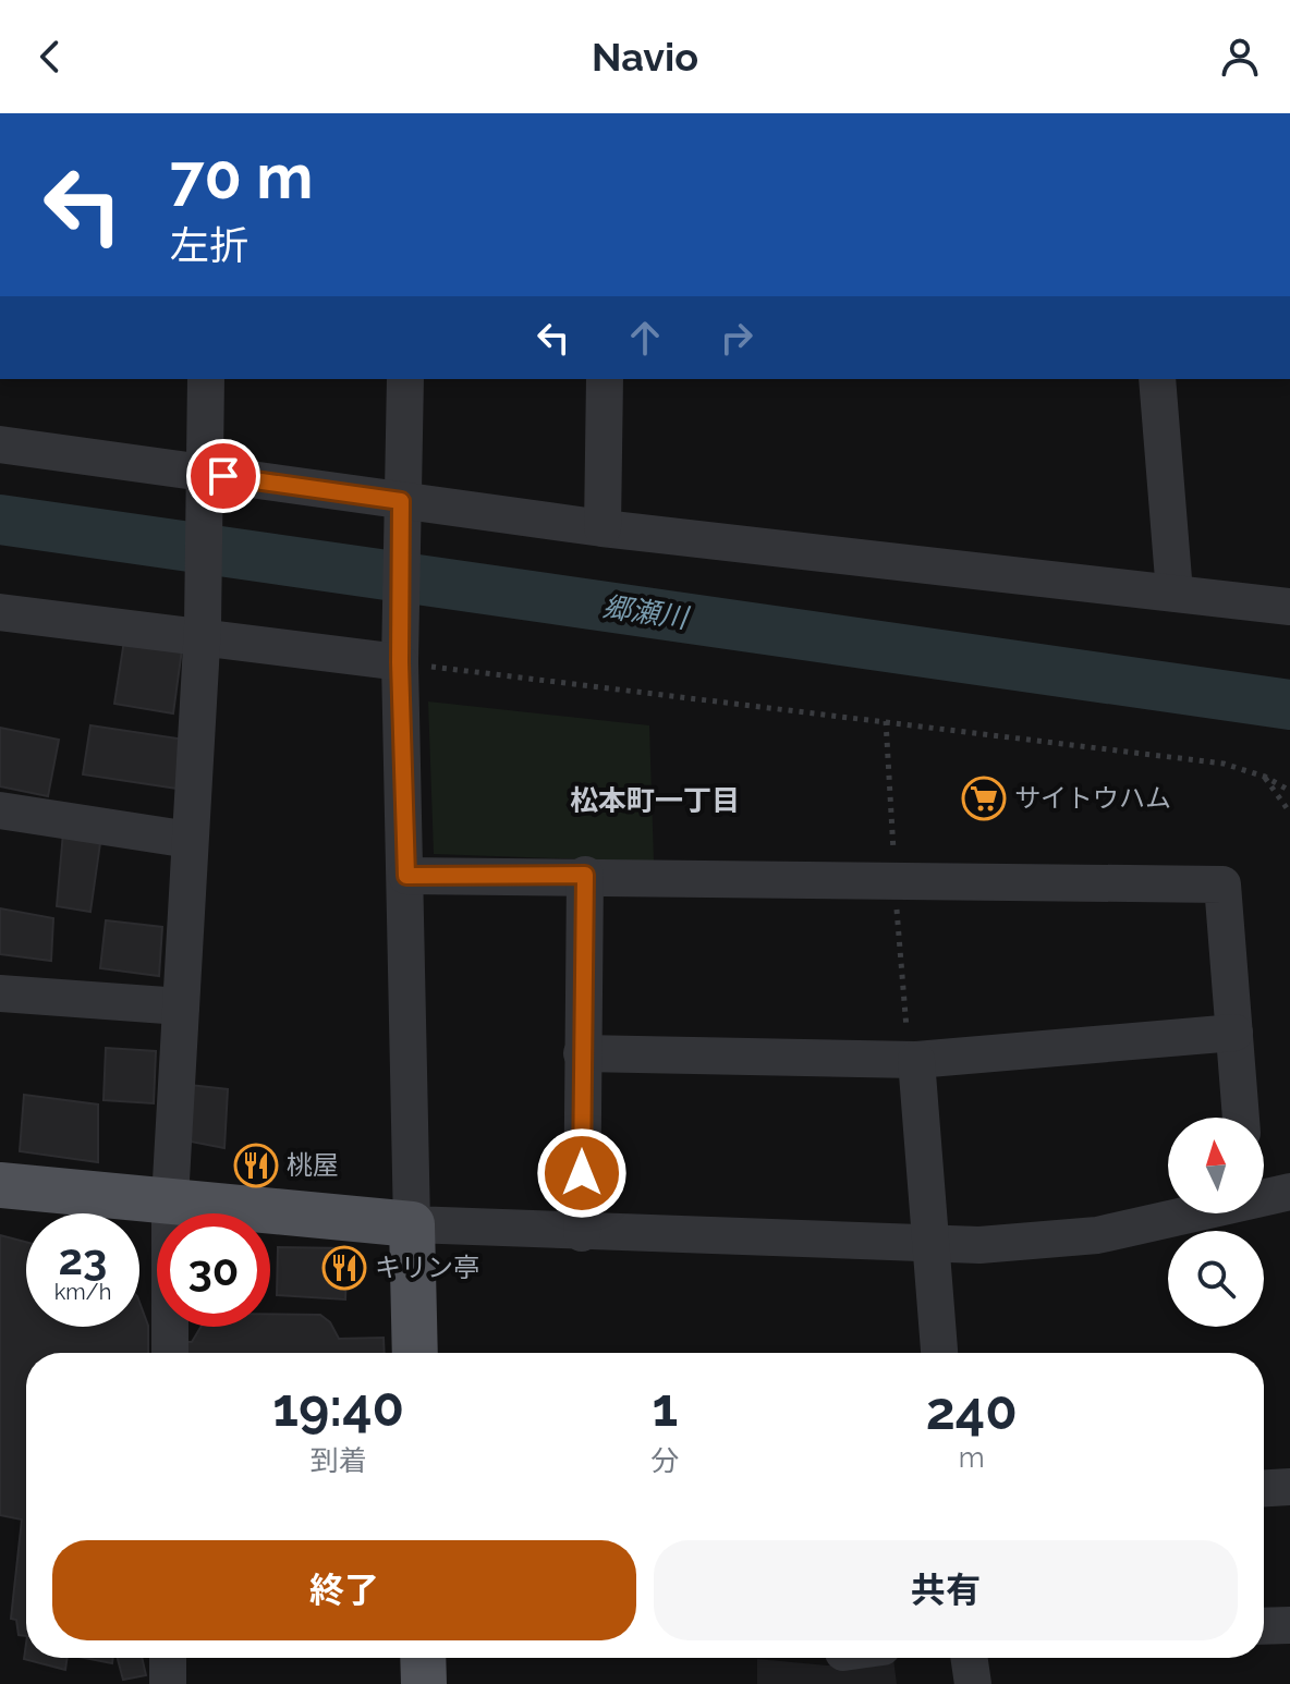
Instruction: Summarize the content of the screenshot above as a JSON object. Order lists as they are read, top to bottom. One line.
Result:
{"districts":["松本町一丁目"],"water":["郷瀬川"],"places":{"supermarket":["サイトウハム"],"restaurant":["桃屋","キリン亭"]},"north":"top","page":{"header":"Navio","turn":["70 m","左折"],"speed":"23 km/h","limit":"30","eta":["19:40","到着","1","分","240","m"],"buttons":["終了","共有"]}}
